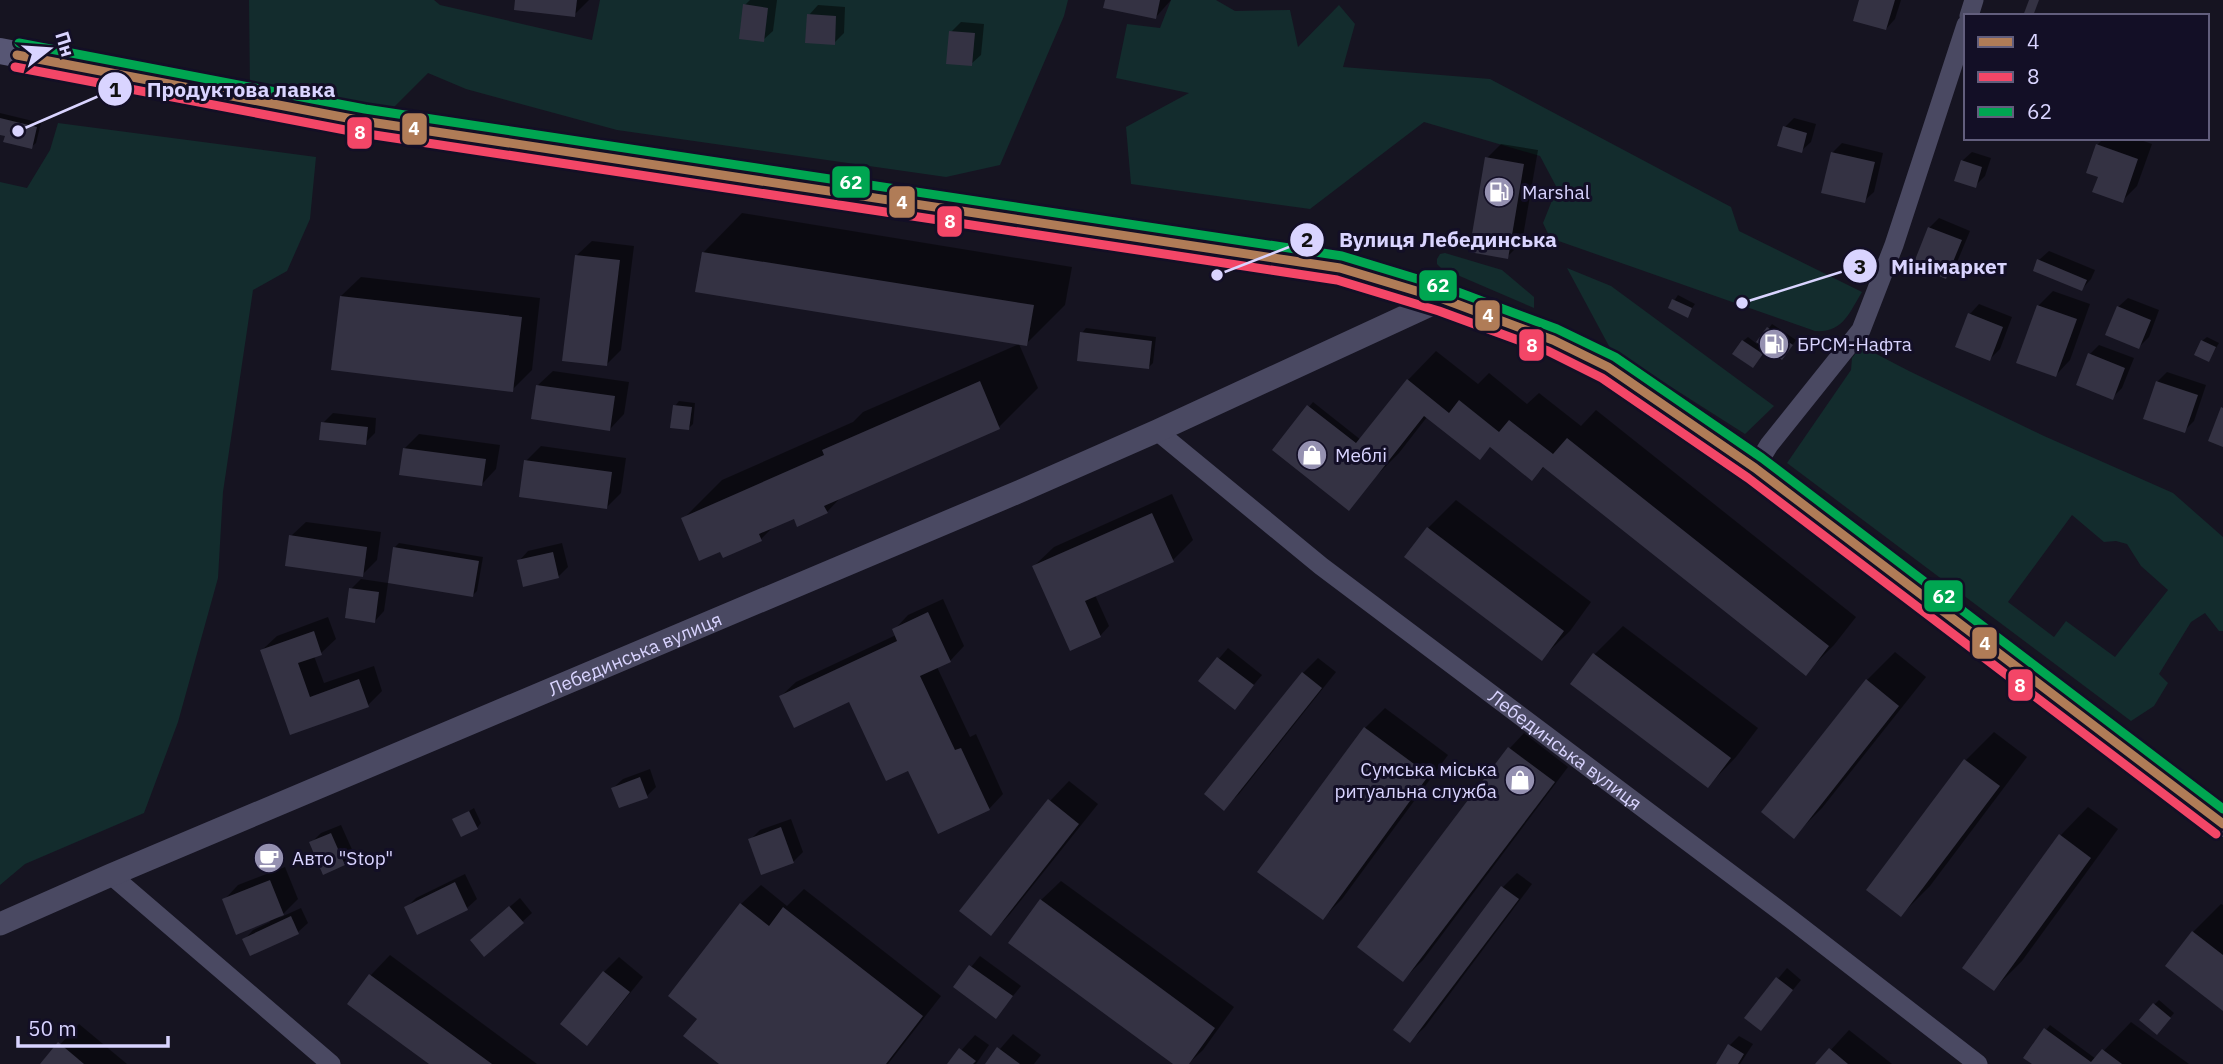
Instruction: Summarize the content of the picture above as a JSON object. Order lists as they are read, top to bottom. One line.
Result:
{"streets":{"street":["Лебединська вулиця"]},"places":{"other":["Продуктова лавка","Вулиця Лебединська","Мінімаркет"],"fuel station":["Marshal","БРСМ-Нафта"],"shop":["Меблі","Сумська міська ритуальна служба"],"cafe":["Авто \"Stop\""]},"lines":["transit line 62","transit line 4","transit line 8"],"legend":["4","8","62"],"scale_bar":"50 m","north":"right"}
